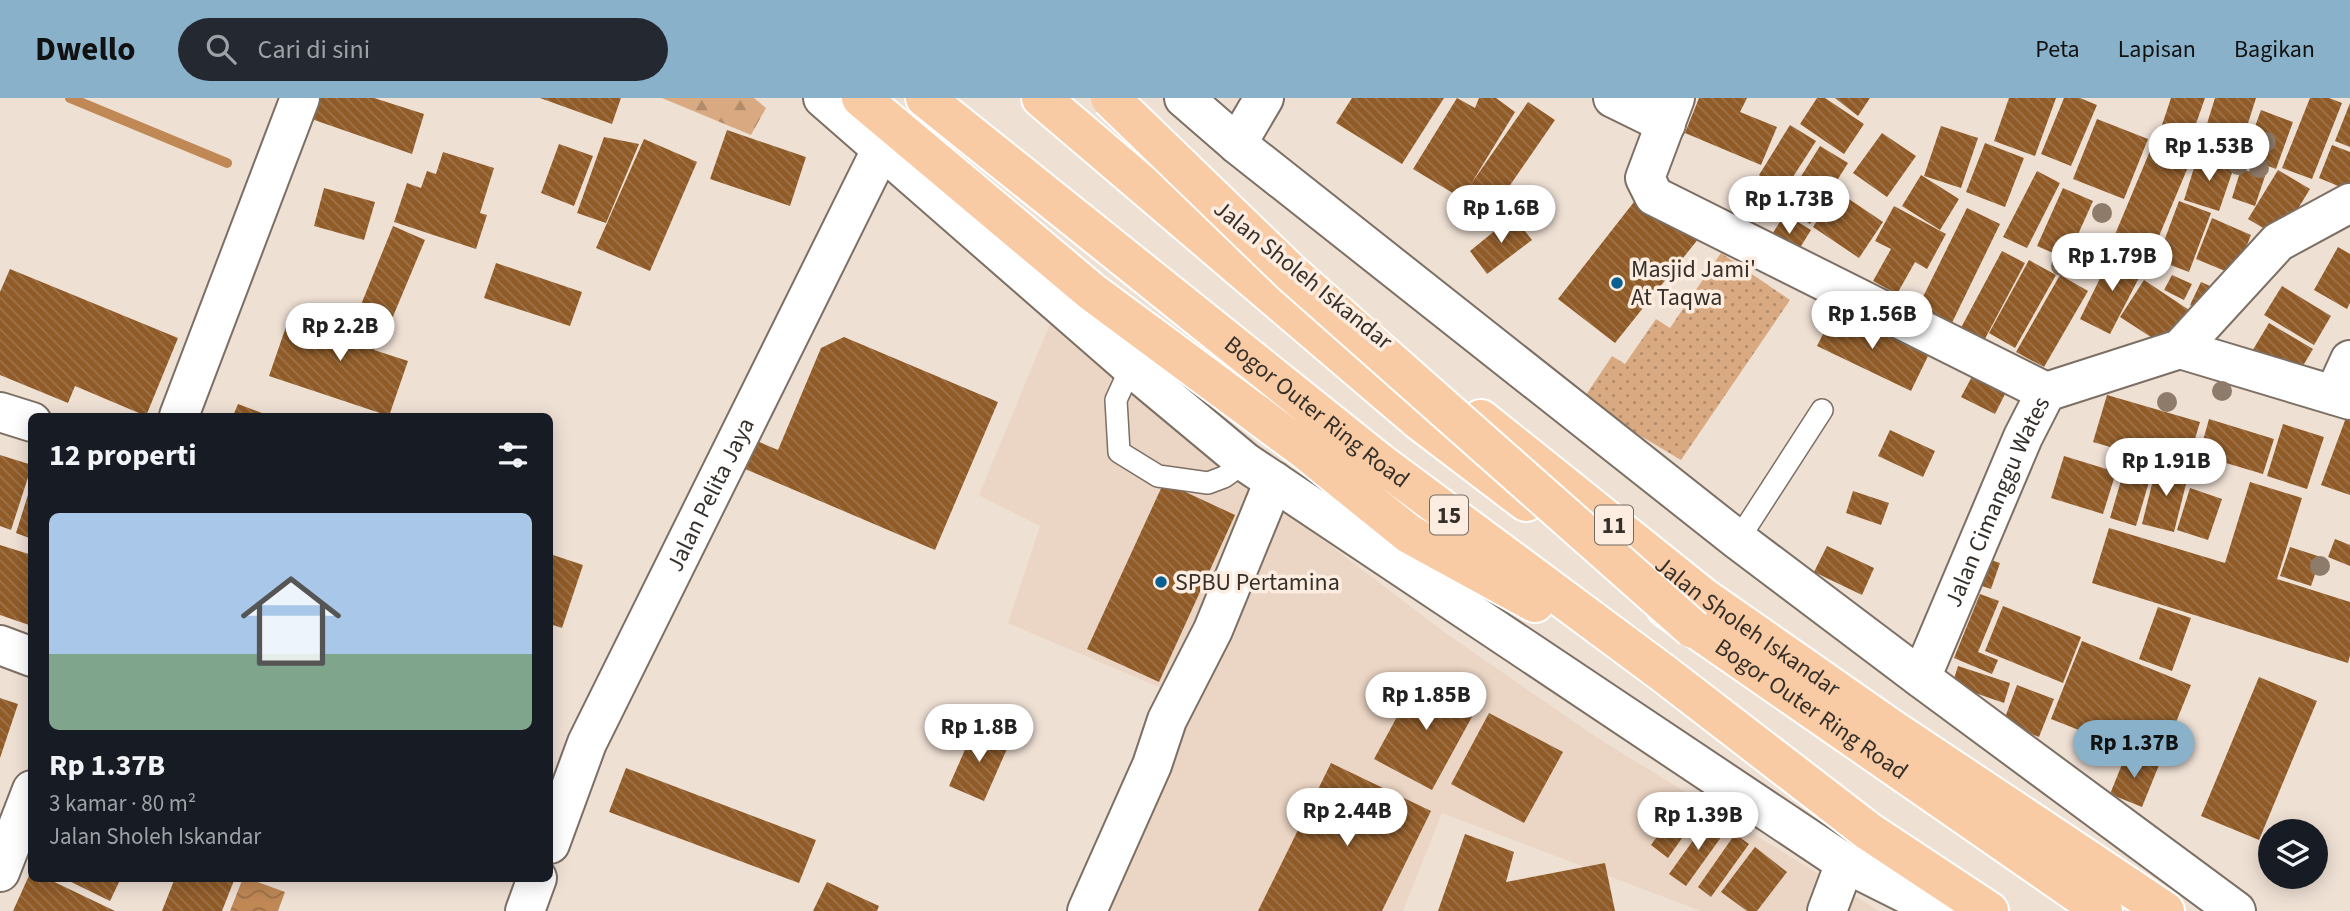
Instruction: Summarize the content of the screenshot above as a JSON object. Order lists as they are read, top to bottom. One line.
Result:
{"streets":{"highway":["Jalan Sholeh Iskandar","Bogor Outer Ring Road","15","11"],"street":["Jalan Pelita Jaya","Jalan Cimanggu Wates"]},"places":["Masjid Jami' At Taqwa","SPBU Pertamina"],"page":{"header":"Dwello","search":"Cari di sini","nav":["Peta","Lapisan","Bagikan"],"price":["Rp 1.53B","Rp 1.73B","Rp 1.6B","Rp 1.79B","Rp 1.56B","Rp 2.2B","Rp 1.91B","Rp 1.85B","Rp 1.8B","Rp 1.37B","Rp 2.44B","Rp 1.39B"],"heading":"12 properti","list":[{"name":"Rp 1.37B","note":"3 kamar · 80 m² · Jalan Sholeh Iskandar"}]}}
